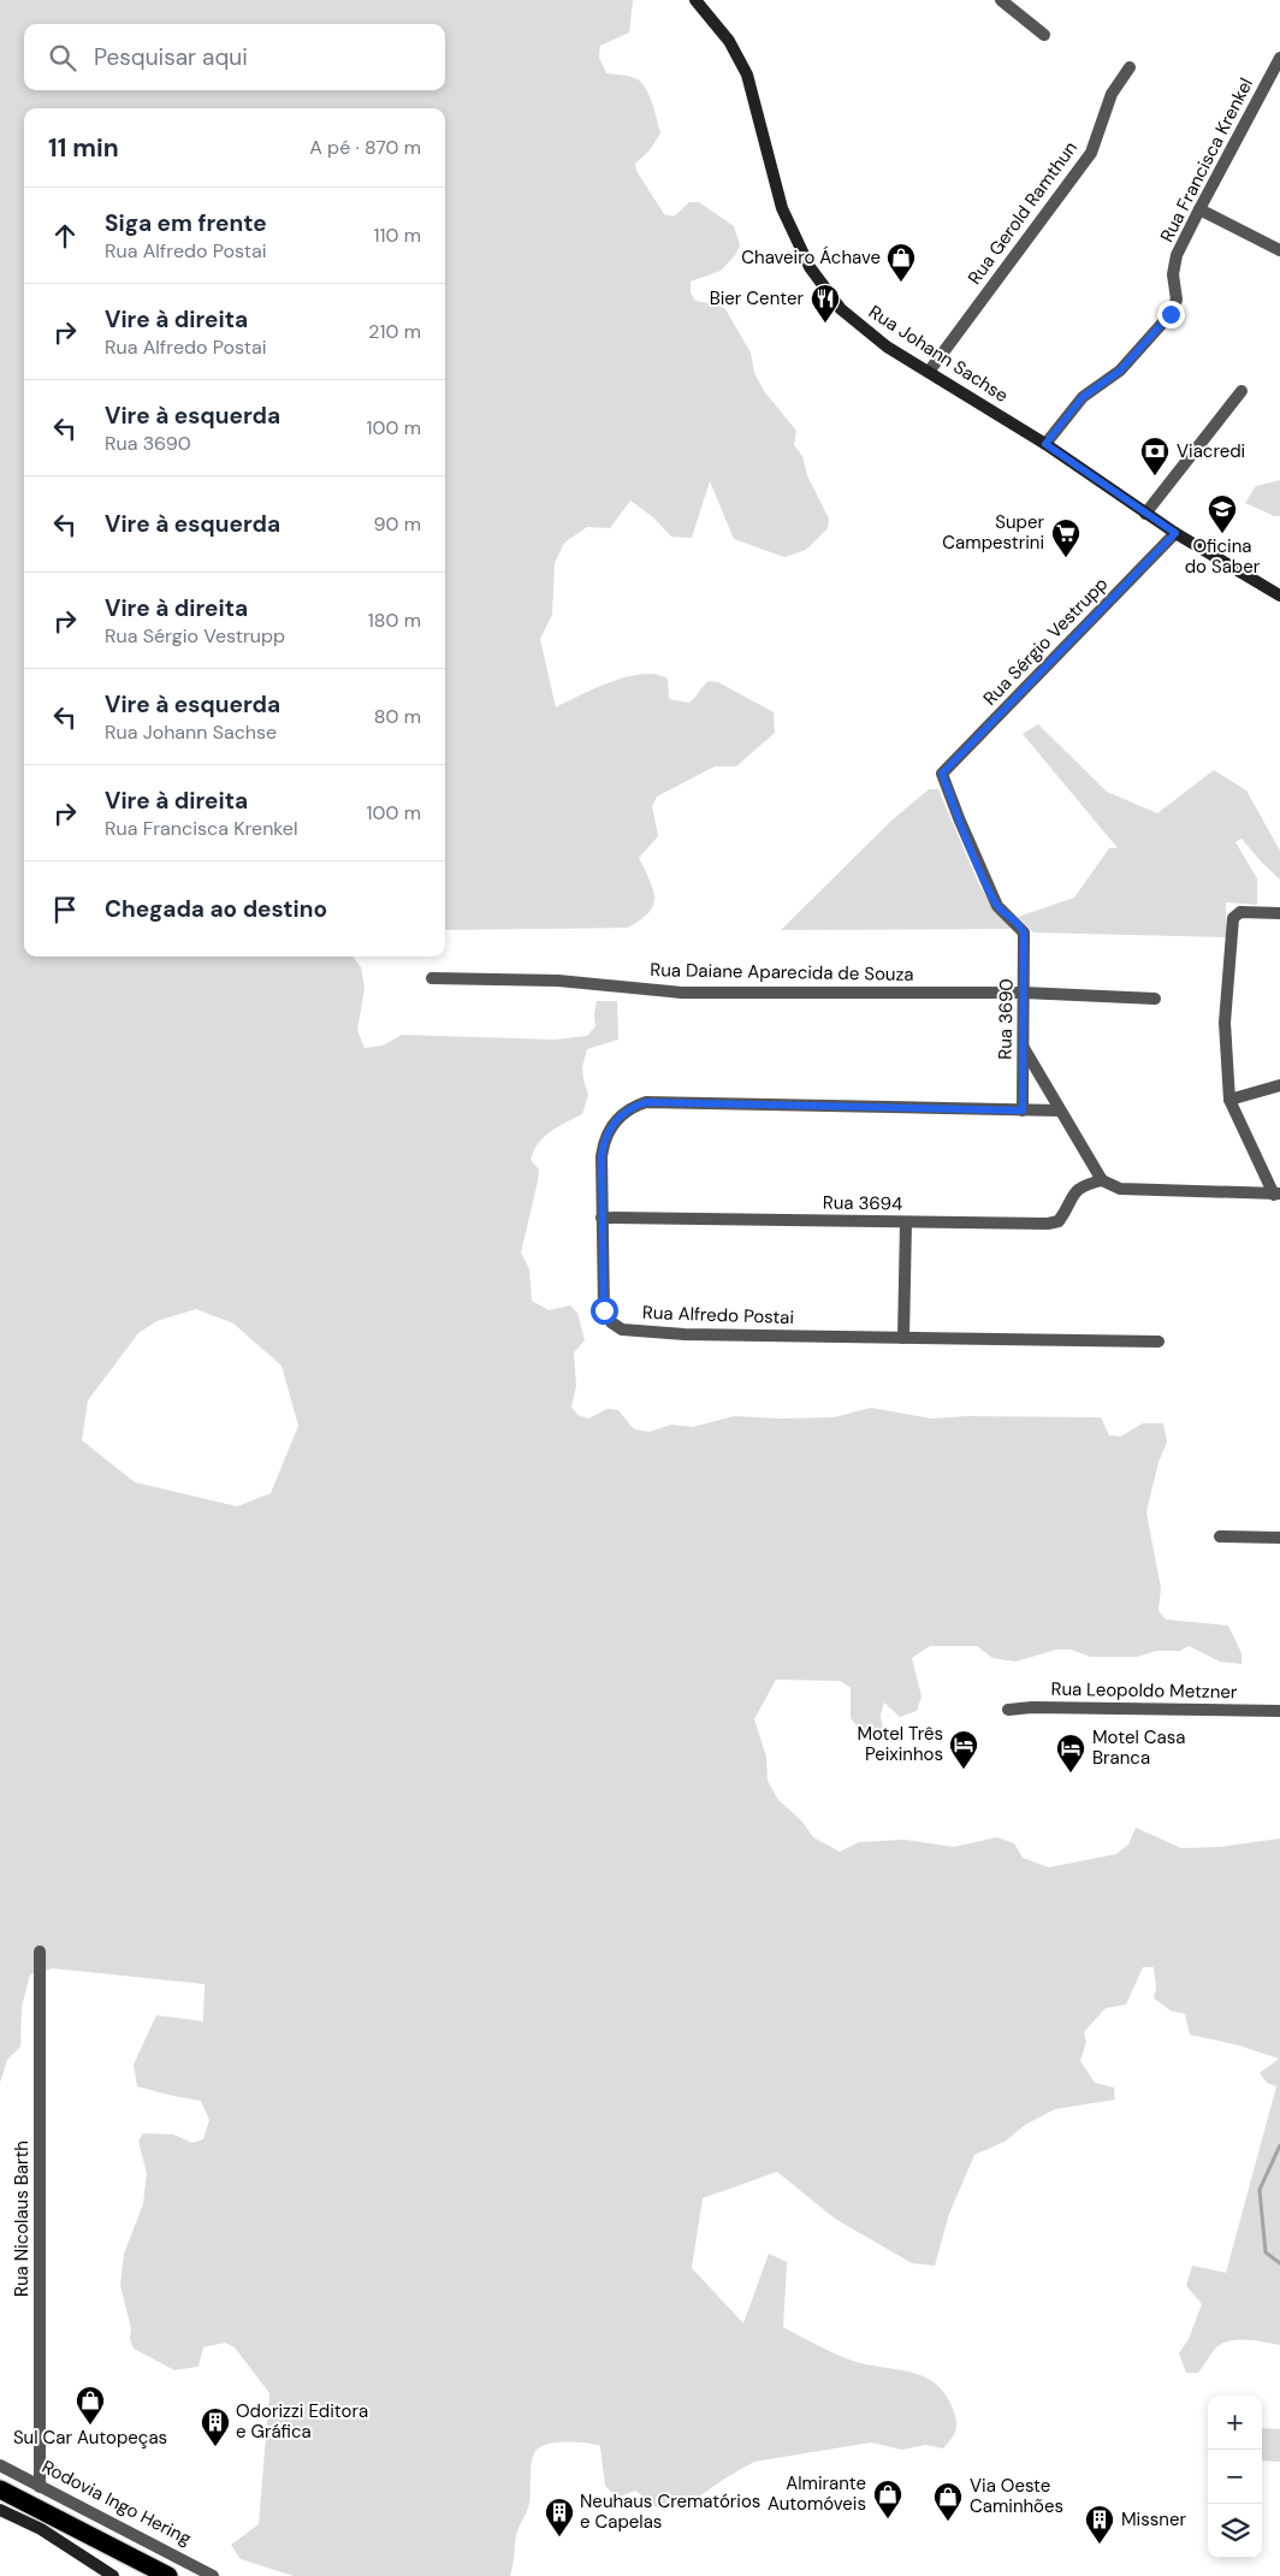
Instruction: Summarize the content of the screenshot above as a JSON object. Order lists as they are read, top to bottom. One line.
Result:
{"streets":{"street":["Rua Francisca Krenkel","Rua Gerold Ramthun","Rua Johann Sachse","Rua Sérgio Vestrupp","Rua Daiane Aparecida de Souza","Rua 3690","Rua 3694","Rua Alfredo Postai","Rua Leopoldo Metzner","Rua Nicolaus Barth","Rodovia Ingo Hering"]},"crossings":[["Rua Francisca Krenkel","Rua Johann Sachse"],["Rua Gerold Ramthun","Rua Johann Sachse"],["Rua Johann Sachse","Rua Sérgio Vestrupp"],["Rua Sérgio Vestrupp","Rua 3690"],["Rua Daiane Aparecida de Souza","Rua 3690"],["Rua 3690","Rua Alfredo Postai"],["Rua 3694","Rua Alfredo Postai"],["Rua Nicolaus Barth","Rodovia Ingo Hering"]],"places":{"shop":["Chaveiro Áchave","Sul Car Autopeças","Almirante Automóveis","Via Oeste Caminhões"],"restaurant":["Bier Center"],"bank":["Viacredi"],"school or university":["Oficina do Saber"],"supermarket":["Super Campestrini"],"hotel":["Motel Três Peixinhos","Motel Casa Branca"],"building":["Odorizzi Editora e Gráfica","Neuhaus Crematórios e Capelas","Missner"]},"page":{"search":"Pesquisar aqui","heading":["11 min","A pé · 870 m"],"list":[["Siga em frente","Rua Alfredo Postai","110 m"],["Vire à direita","Rua Alfredo Postai","210 m"],["Vire à esquerda","Rua 3690","100 m"],["Vire à esquerda","90 m"],["Vire à direita","Rua Sérgio Vestrupp","180 m"],["Vire à esquerda","Rua Johann Sachse","80 m"],["Vire à direita","Rua Francisca Krenkel","100 m"],"Chegada ao destino"],"map_buttons":["+","−"]}}
